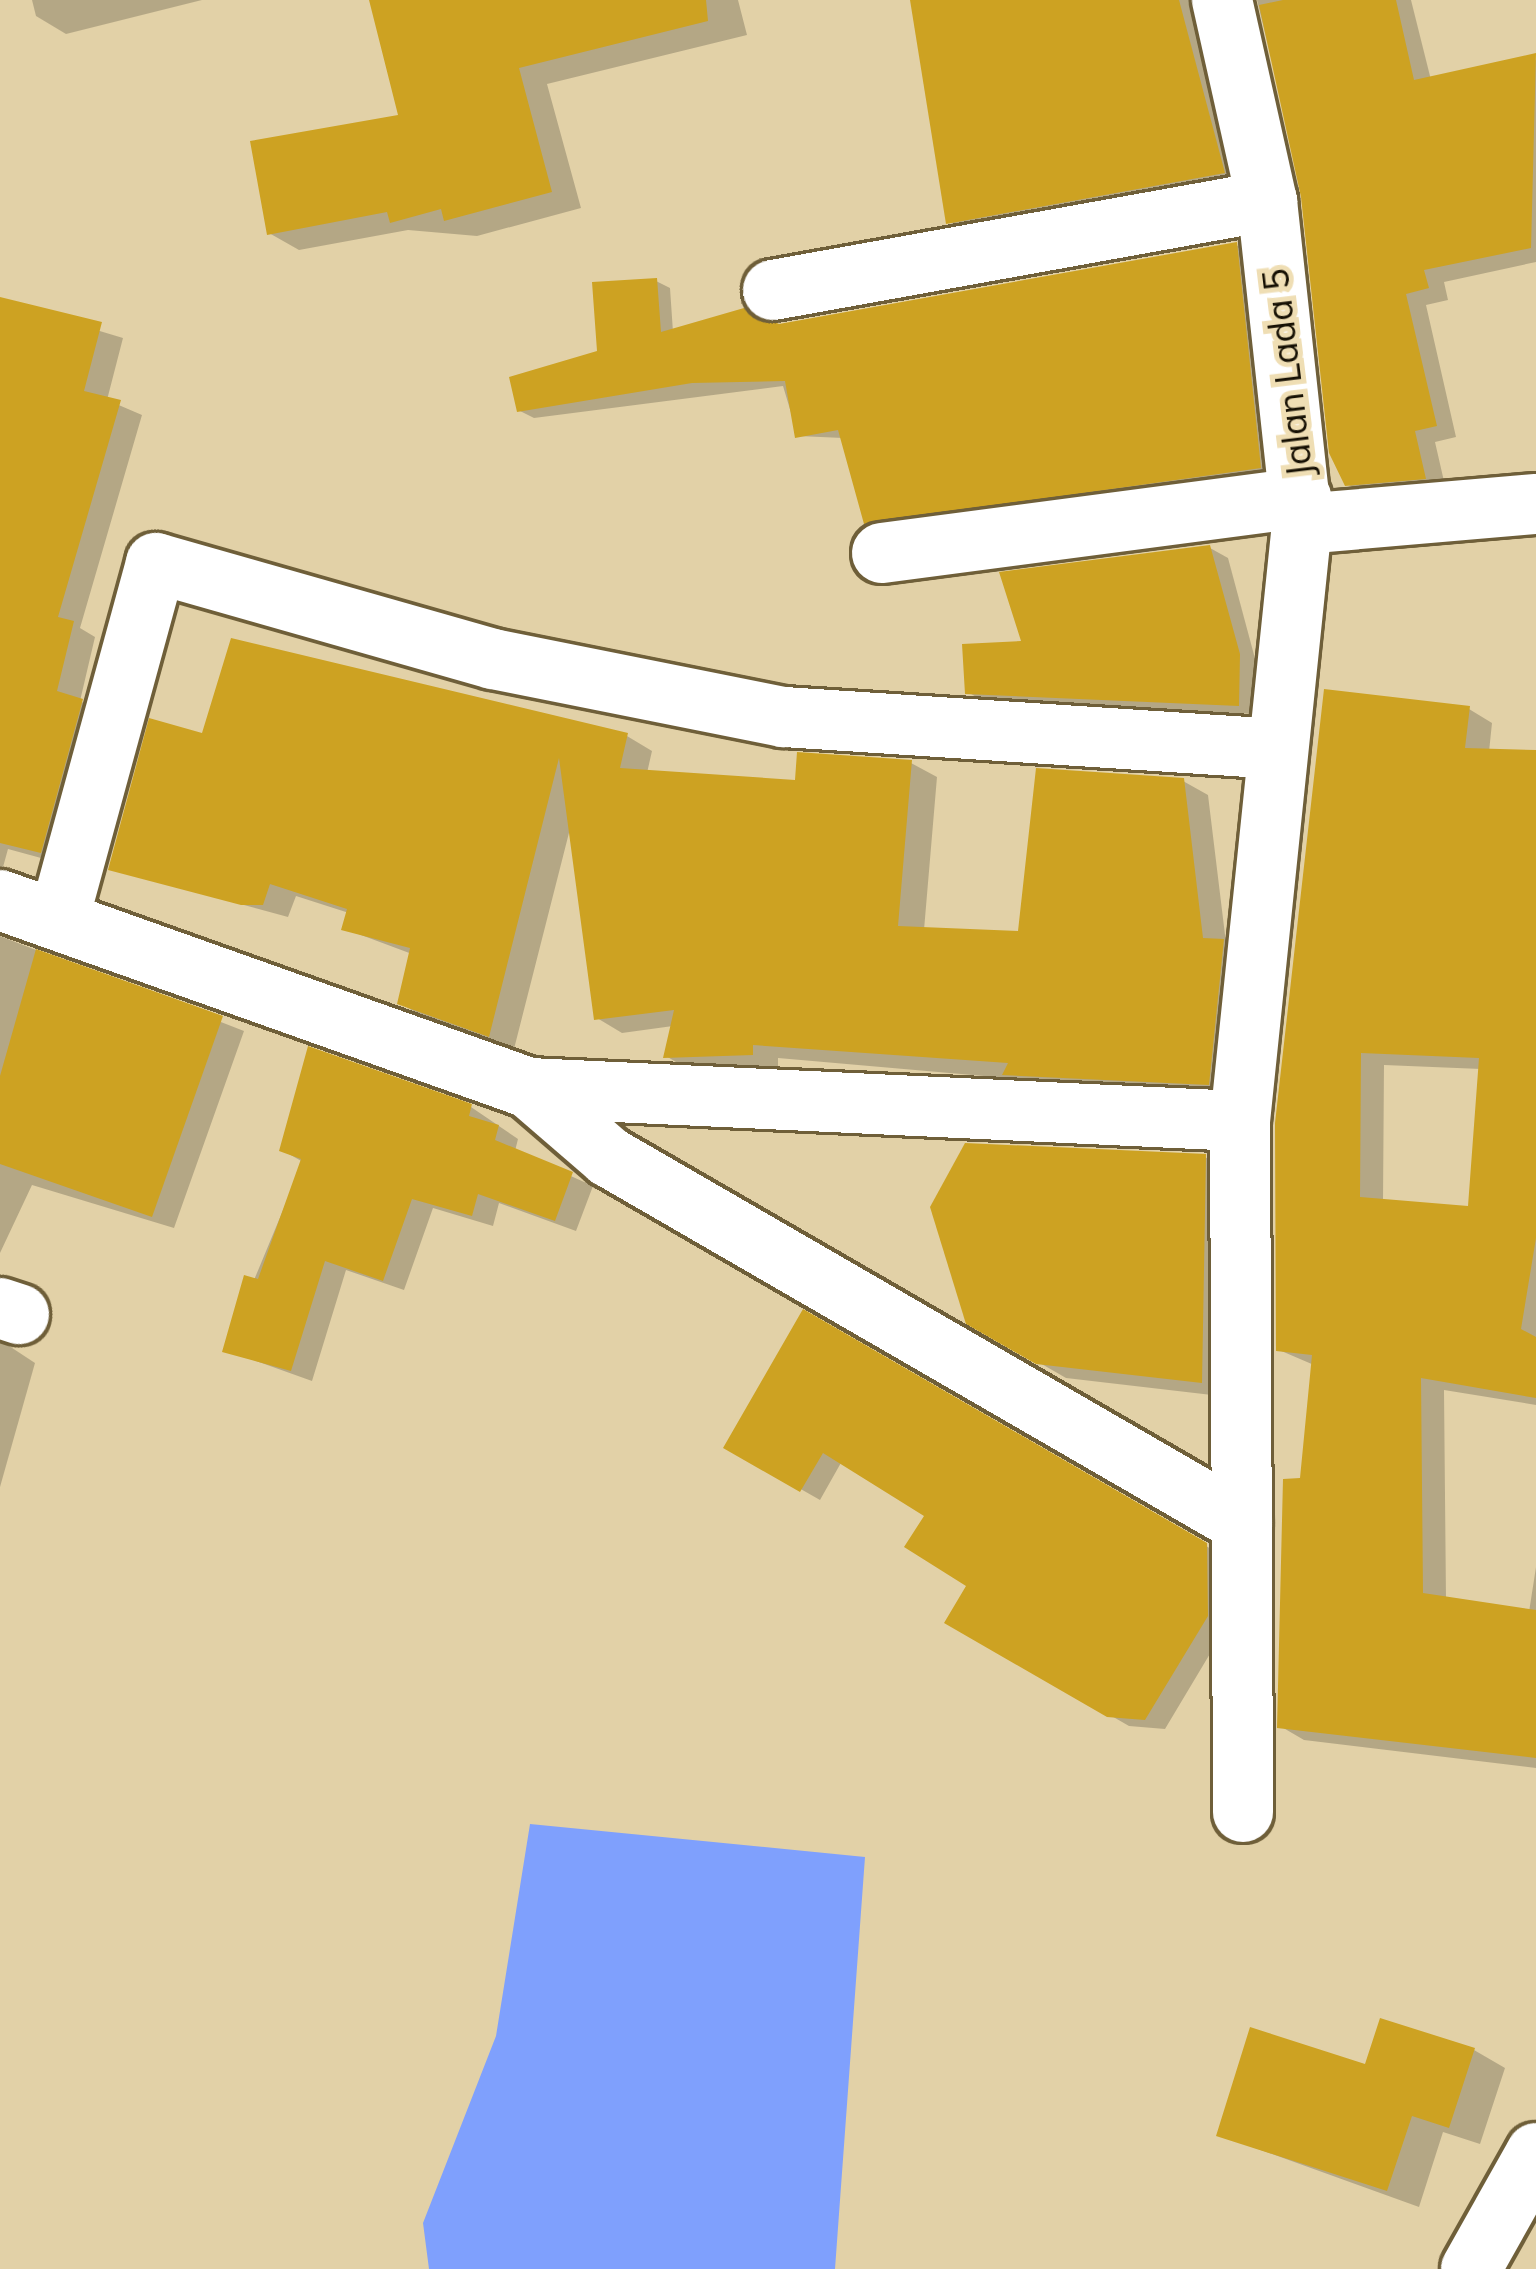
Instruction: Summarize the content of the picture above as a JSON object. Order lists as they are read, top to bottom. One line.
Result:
{"streets":{"street":["Jalan Lada 5"]}}
